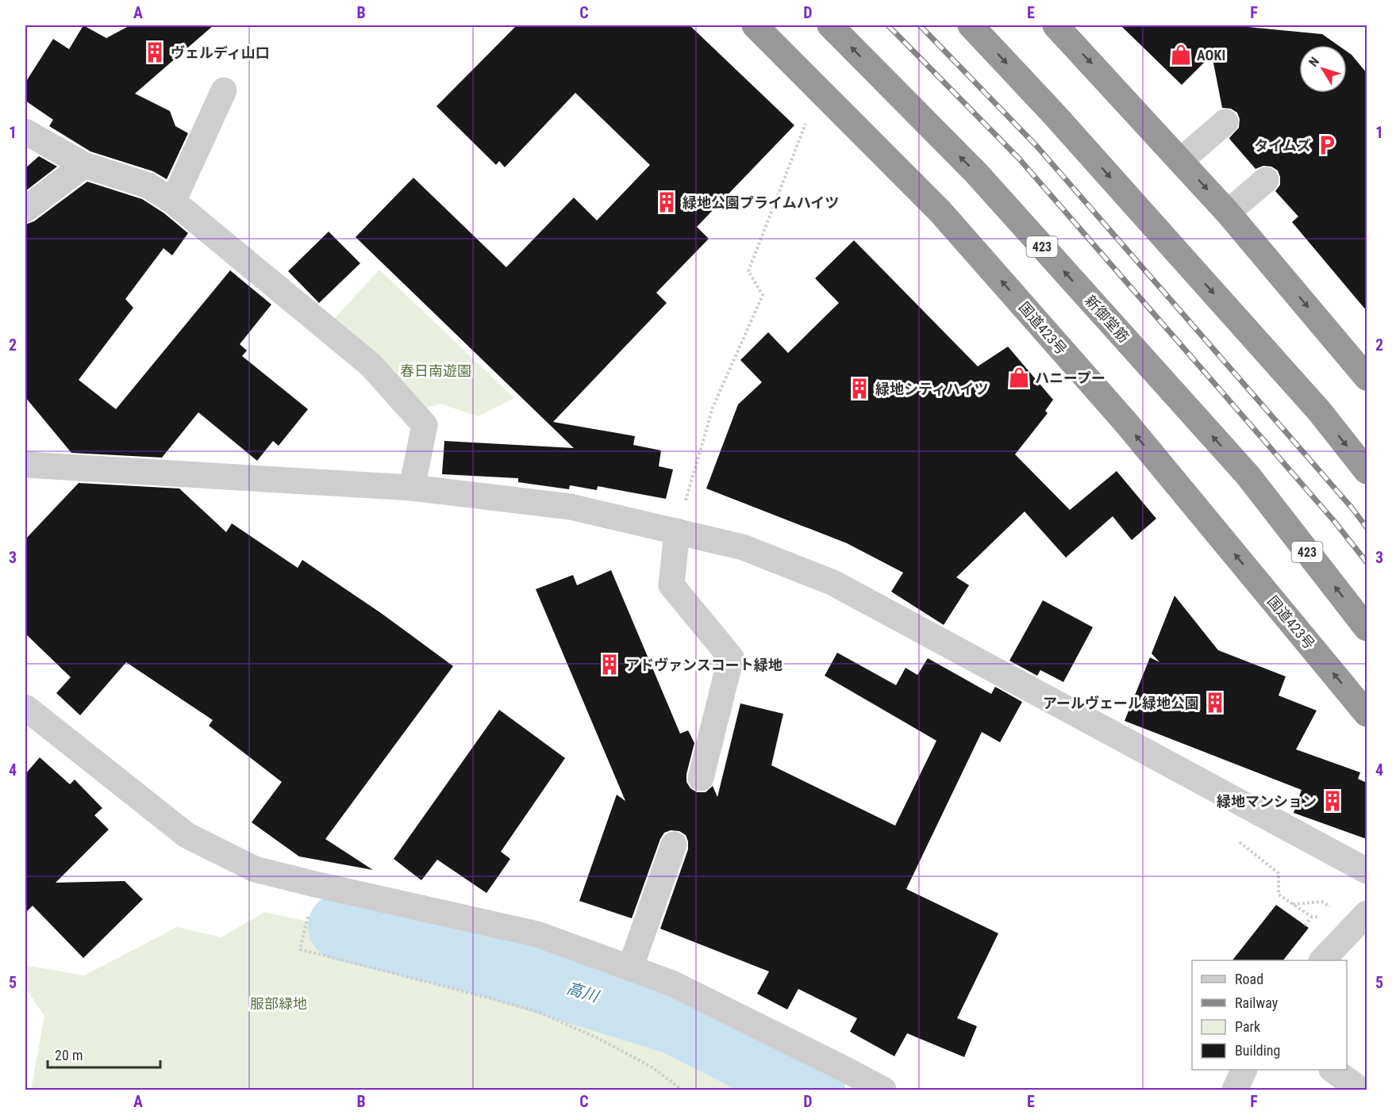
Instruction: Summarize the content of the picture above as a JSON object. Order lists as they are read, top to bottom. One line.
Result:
{"streets":{"highway":["423","新御堂筋","国道423号"]},"water":["高川"],"parks":["春日南遊園","服部緑地"],"places":{"building":["ヴェルディ山口","緑地公園プライムハイツ","緑地シティハイツ","アドヴァンスコート緑地","アールヴェール緑地公園","緑地マンション"],"shop":["AOKI","ハニープー"],"parking":["タイムズ"]},"legend":["Road","Railway","Park","Building"],"scale_bar":"20 m","north":"top left","grid":{"columns":["A","B","C","D","E","F"],"rows":["1","2","3","4","5"]}}
